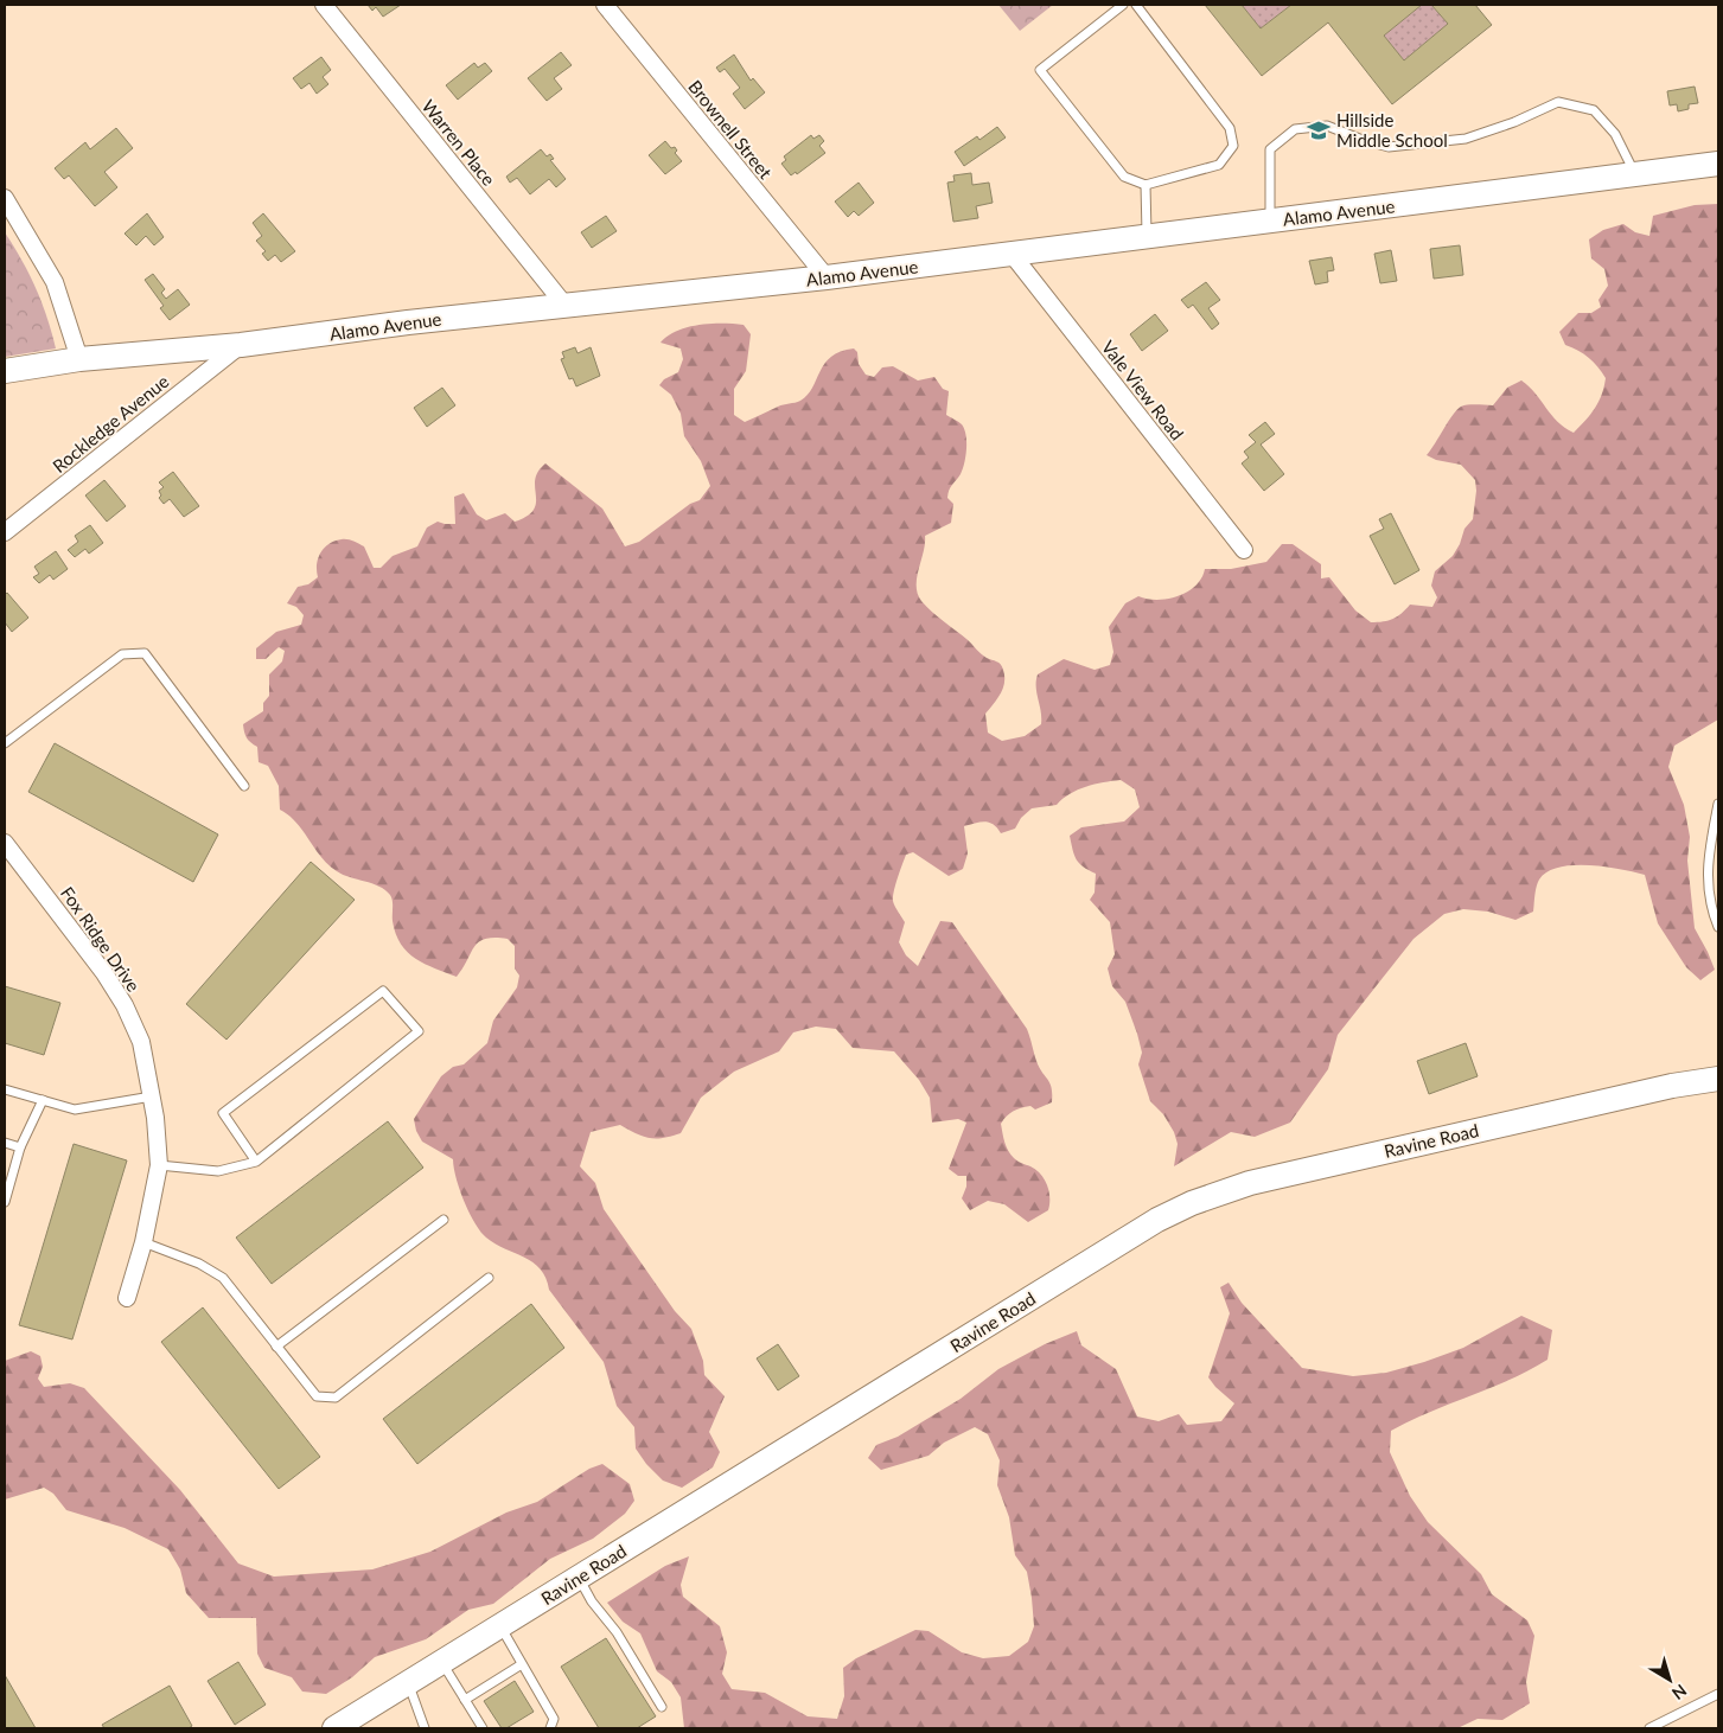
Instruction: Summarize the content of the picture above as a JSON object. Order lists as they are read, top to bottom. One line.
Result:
{"streets":{"street":["Brownell Street","Warren Place","Alamo Avenue","Vale View Road","Rockledge Avenue","Fox Ridge Drive","Ravine Road"]},"crossings":[["Brownell Street","Alamo Avenue"],["Warren Place","Alamo Avenue"],["Alamo Avenue","Vale View Road"],["Alamo Avenue","Rockledge Avenue"]],"places":{"school or university":["Hillside Middle School"]},"north":"bottom right"}
